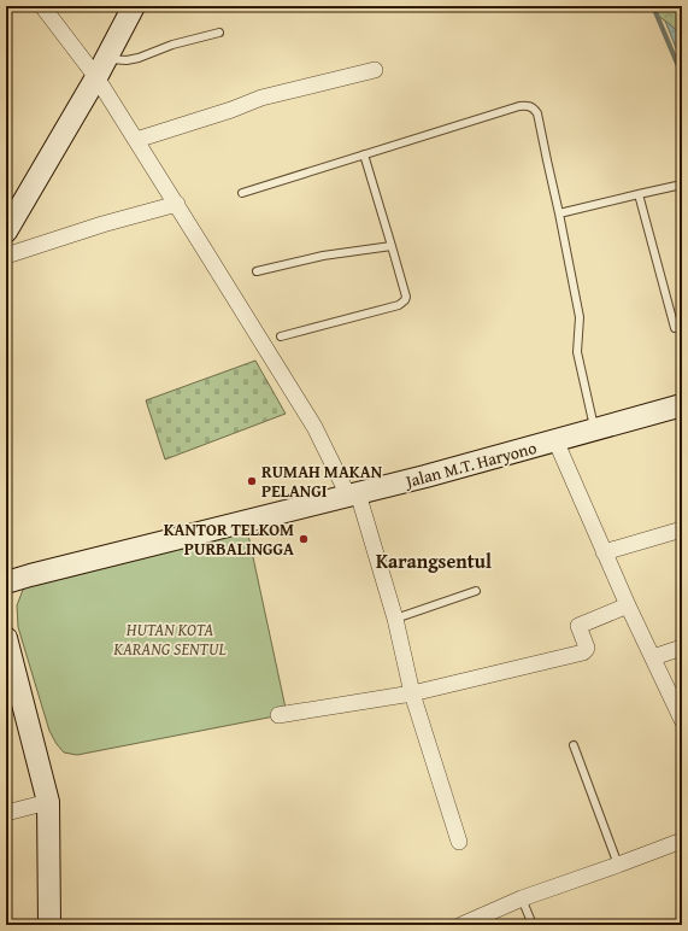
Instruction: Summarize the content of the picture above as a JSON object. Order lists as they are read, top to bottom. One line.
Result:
{"streets":{"main road":["Jalan M.T. Haryono"]},"districts":["Karangsentul"],"parks":["HUTAN KOTA KARANG SENTUL"],"places":["RUMAH MAKAN PELANGI","KANTOR TELKOM PURBALINGGA"]}
